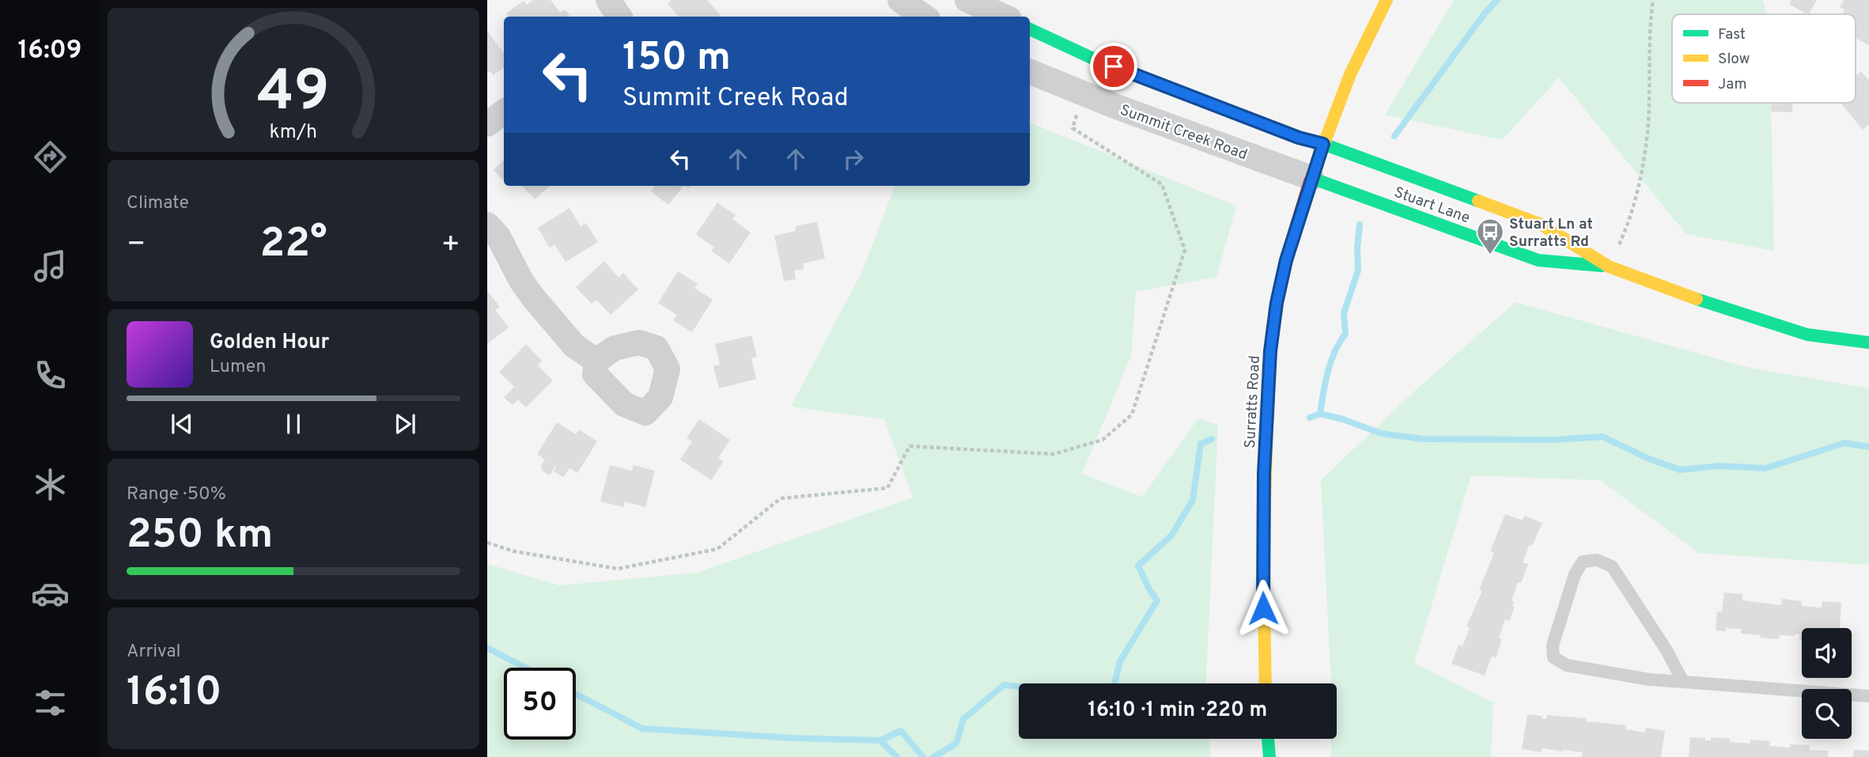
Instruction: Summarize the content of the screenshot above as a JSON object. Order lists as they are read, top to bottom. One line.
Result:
{"streets":{"street":["Summit Creek Road","Stuart Lane","Surratts Road"]},"crossings":[["Summit Creek Road","Stuart Lane"],["Summit Creek Road","Surratts Road"],["Stuart Lane","Surratts Road"]],"places":{"bus stop":["Stuart Ln at Surratts Rd"]},"legend":["Fast","Slow","Jam"],"page":{"tabs":"16:09","turn":["150 m","Summit Creek Road"],"tile":["Climate",["Range · 50%","250 km"],["Arrival","16:10"]],"heat":["−","22°","+"],"song":["Golden Hour","Lumen"],"limit":"50","trip":"16:10 · 1 min · 220 m","gauge":["49","km/h"]}}
